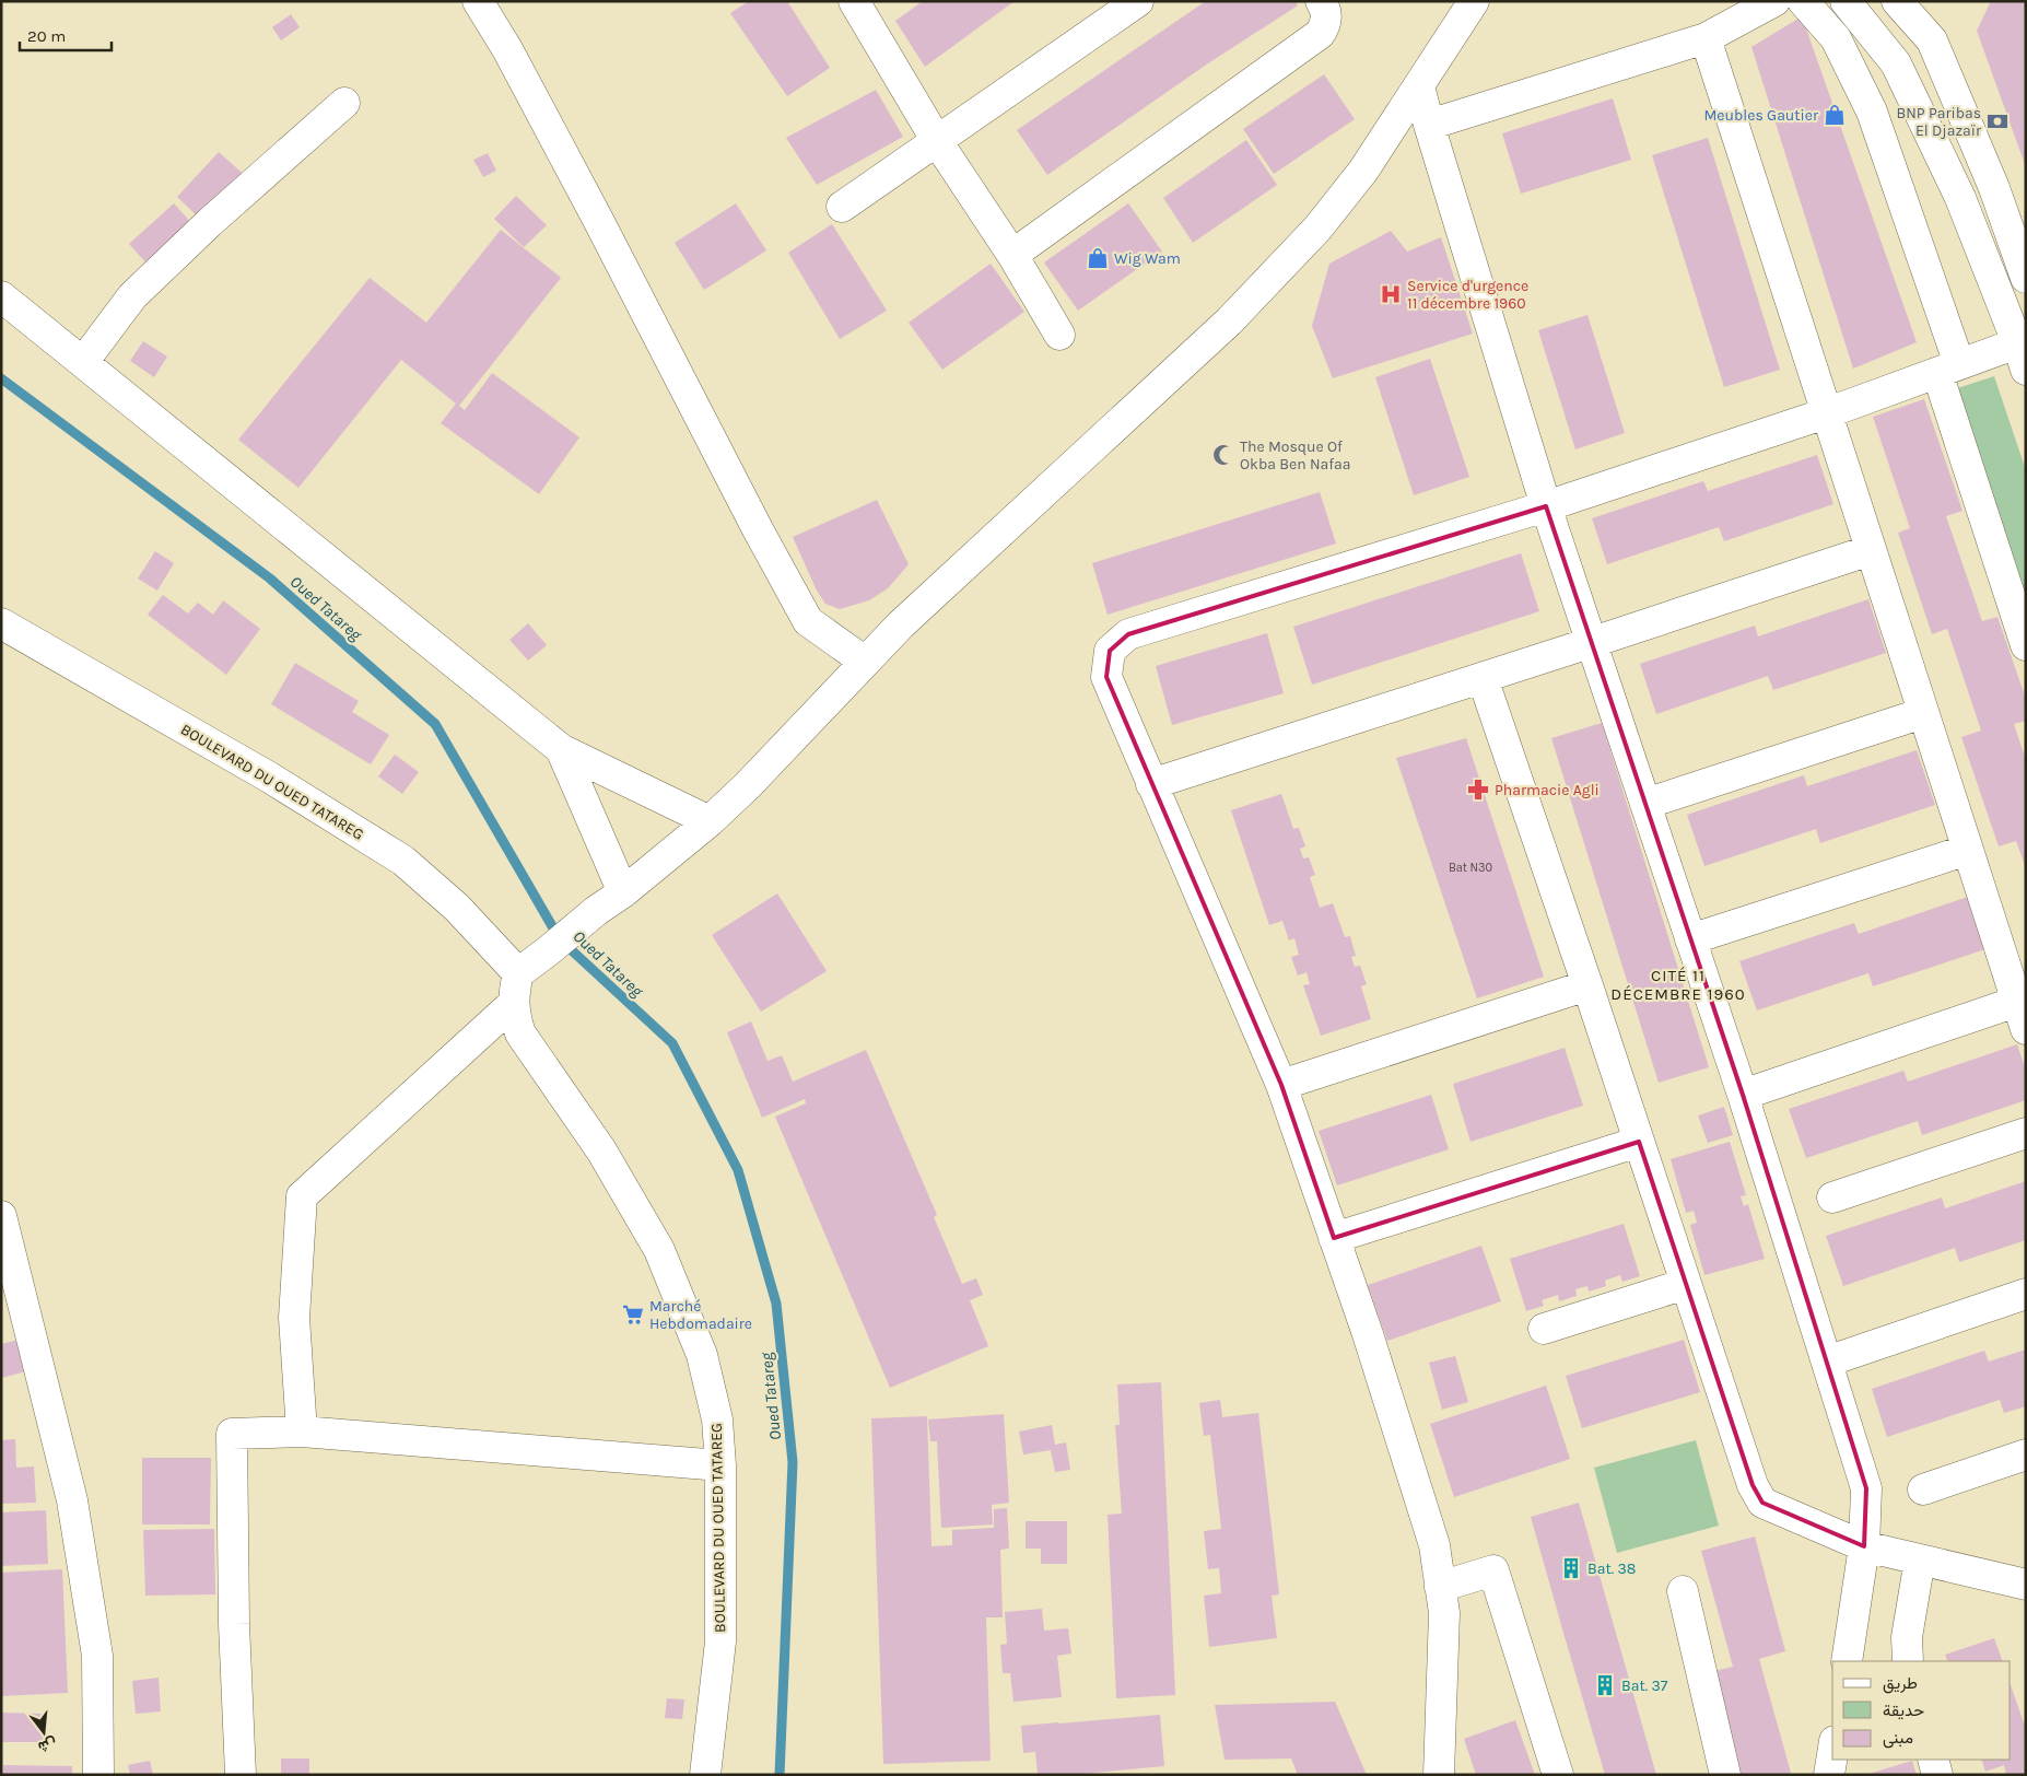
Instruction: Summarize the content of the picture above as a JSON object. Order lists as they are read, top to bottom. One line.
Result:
{"streets":{"street":["BOULEVARD DU OUED TATAREG"]},"districts":["CITÉ 11 DÉCEMBRE 1960"],"water":["Oued Tatareg"],"places":{"shop":["Meubles Gautier","Wig Wam"],"bank":["BNP Paribas El Djazaïr"],"hospital":["Service d'urgence 11 décembre 1960"],"mosque":["The Mosque Of Okba Ben Nafaa"],"pharmacy":["Pharmacie Agli"],"supermarket":["Marché Hebdomadaire"],"building":["Bat. 38","Bat. 37"]},"house_numbers":["Bat N30"],"legend":["طريق","حديقة","مبنى"],"scale_bar":"20 m","north":"bottom"}
